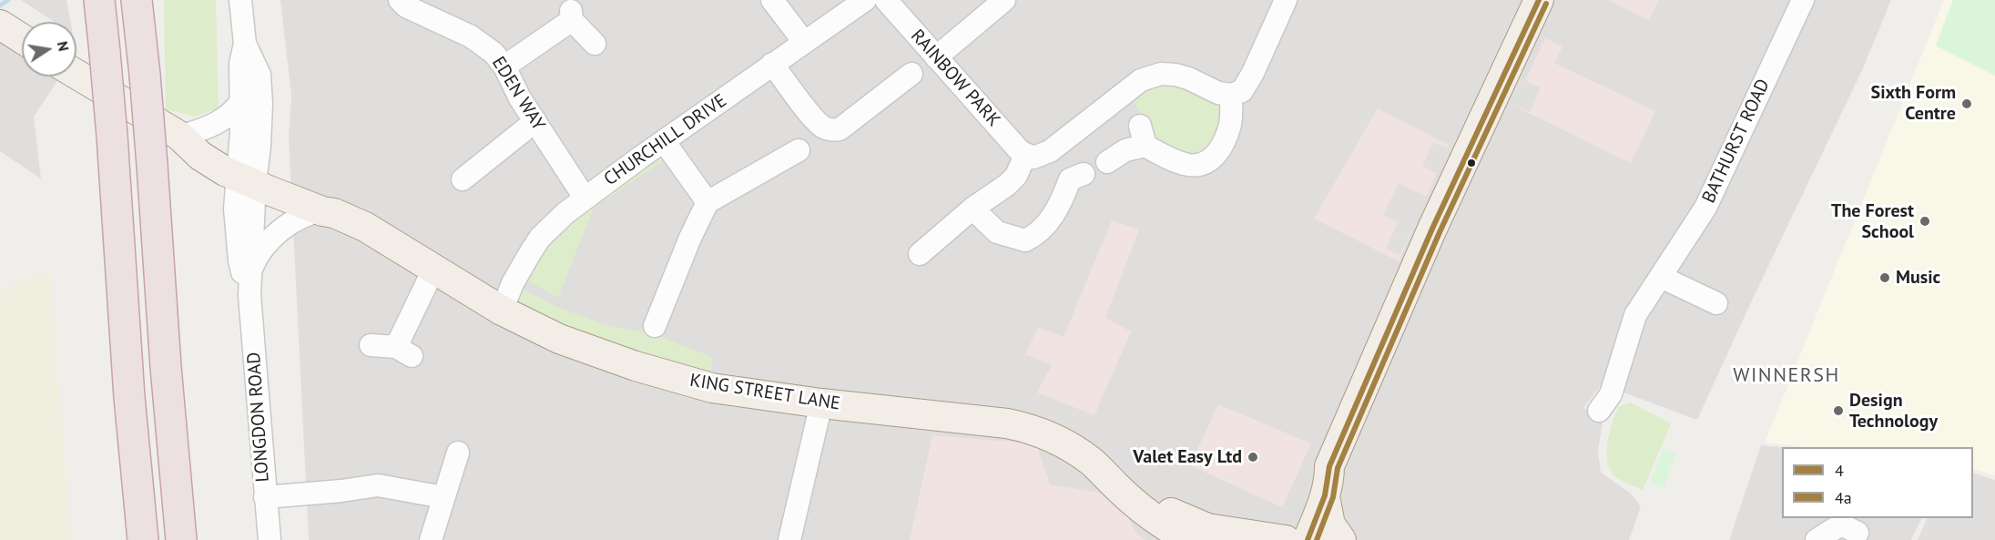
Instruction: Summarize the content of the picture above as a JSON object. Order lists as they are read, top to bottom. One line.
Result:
{"streets":{"main road":["KING STREET LANE"],"street":["RAINBOW PARK","EDEN WAY","CHURCHILL DRIVE","BATHURST ROAD","LONGDON ROAD"]},"crossings":[["EDEN WAY","CHURCHILL DRIVE"],["CHURCHILL DRIVE","KING STREET LANE"],["KING STREET LANE","LONGDON ROAD"]],"districts":["WINNERSH"],"places":["Sixth Form Centre","The Forest School","Music","Design Technology","Valet Easy Ltd"],"lines":["transit line 4","transit line 4a"],"legend":["4","4a"],"north":"right"}
